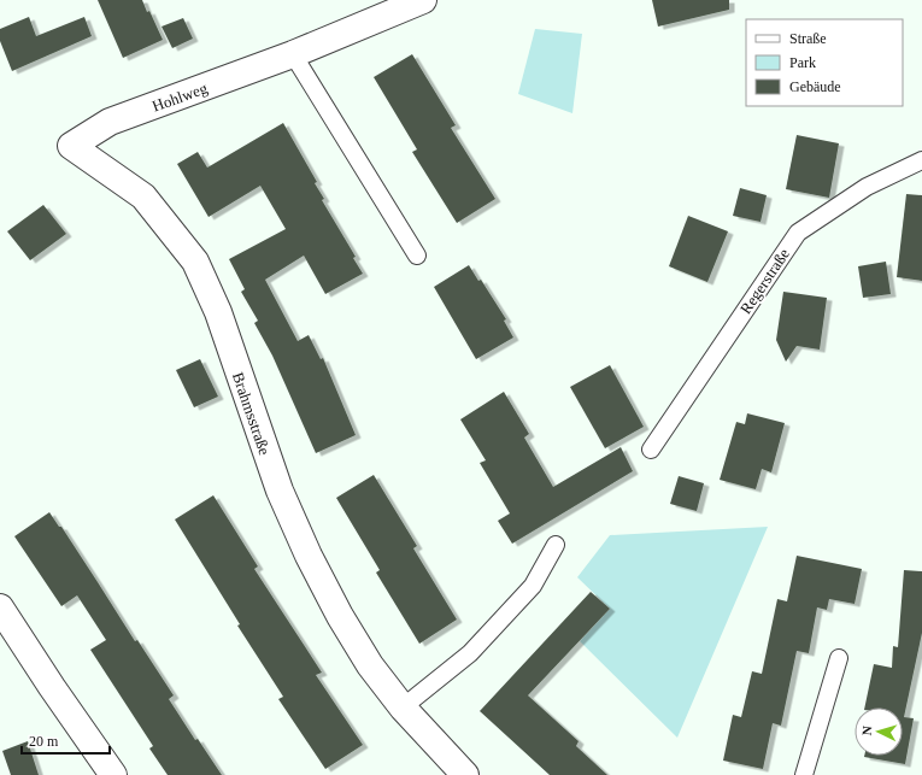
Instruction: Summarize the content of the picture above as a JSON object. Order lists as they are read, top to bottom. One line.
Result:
{"streets":{"street":["Hohlweg","Brahmsstraße"],"lane":["Regerstraße"]},"crossings":[["Hohlweg","Brahmsstraße"]],"legend":["Straße","Park","Gebäude"],"scale_bar":"20 m","north":"left"}
